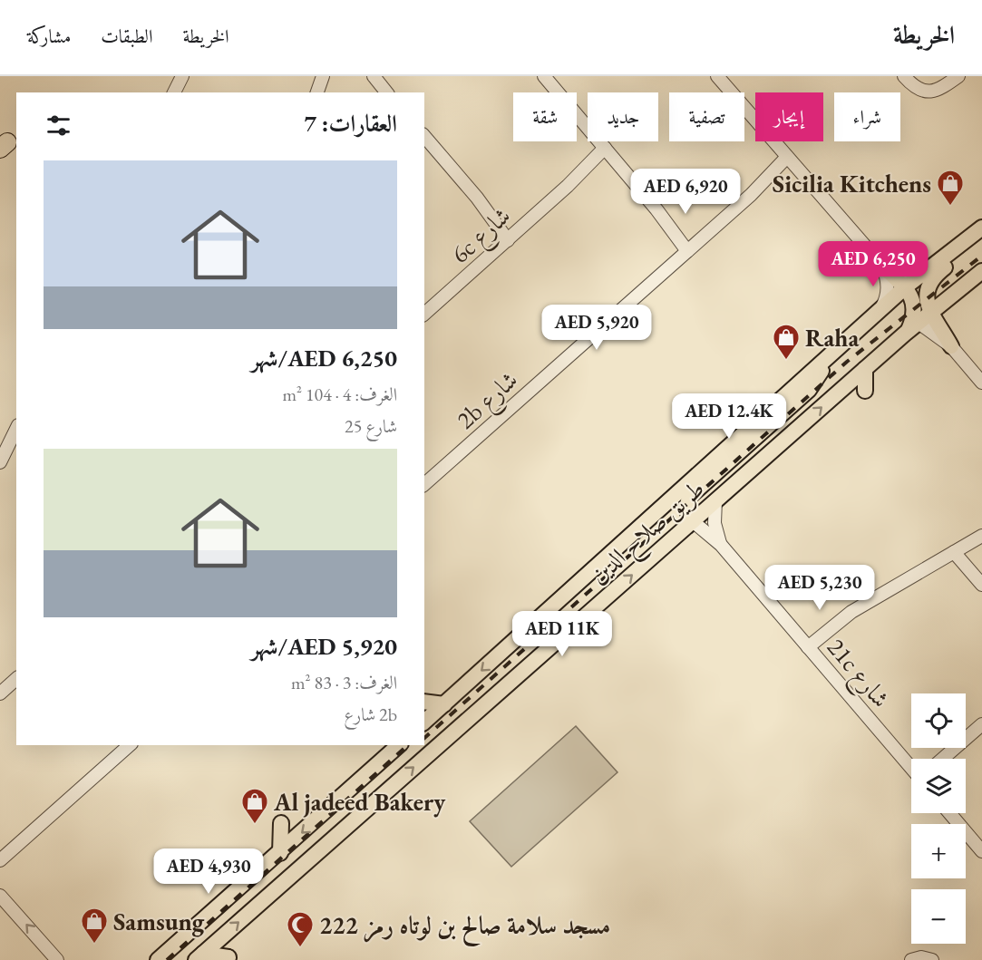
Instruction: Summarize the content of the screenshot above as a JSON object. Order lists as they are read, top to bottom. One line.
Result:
{"streets":{"main road":["طريق صلاح الدين"],"street":["6c شارع","2b شارع","21c شارع"]},"crossings":[["طريق صلاح الدين","21c شارع"]],"places":{"shop":["Sicilia Kitchens","Raha","Al jadeed Bakery","Samsung"],"mosque":["مسجد سلامة صالح بن لوتاه رمز 222"]},"page":{"header":"الخريطة","nav":["الخريطة","الطبقات","مشاركة"],"chip":["شراء","إيجار","تصفية","جديد","شقة"],"heading":"العقارات: 7","list":[{"name":"AED 6,250/شهر","note":"الغرف: 4 · 104 m² · شارع 25"},{"name":"AED 5,920/شهر","note":"الغرف: 3 · 83 m² · 2b شارع"}],"price":["AED 6,920","AED 6,250","AED 5,920","AED 12.4K","AED 5,230","AED 11K","AED 4,930"],"map_buttons":["+","−"]}}
